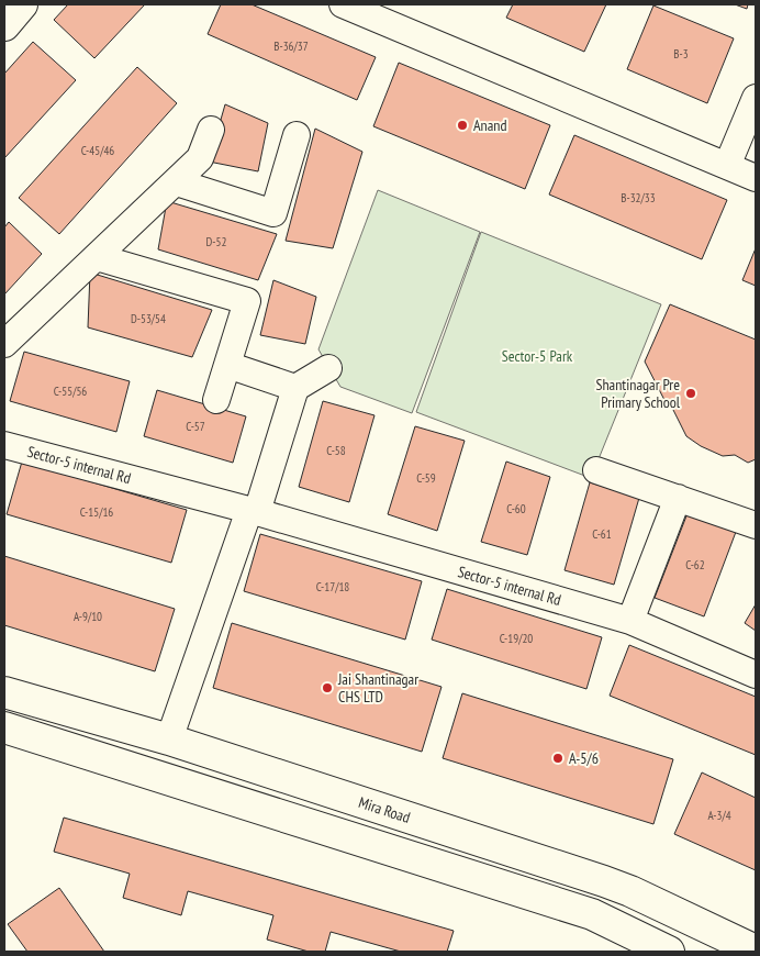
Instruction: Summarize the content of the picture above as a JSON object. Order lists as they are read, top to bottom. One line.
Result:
{"streets":{"main road":["Mira Road"],"street":["Sector-5 internal Rd"]},"parks":["Sector-5 Park"],"places":["Anand","Shantinagar Pre Primary School","Jai Shantinagar CHS LTD","A-5/6"],"house_numbers":["B-36/37","B-3","C-45/46","B-32/33","D-52","D-53/54","C-55/56","C-57","C-58","C-59","C-60","C-15/16","C-61","C-62","C-17/18","A-9/10","C-19/20","A-3/4"]}
